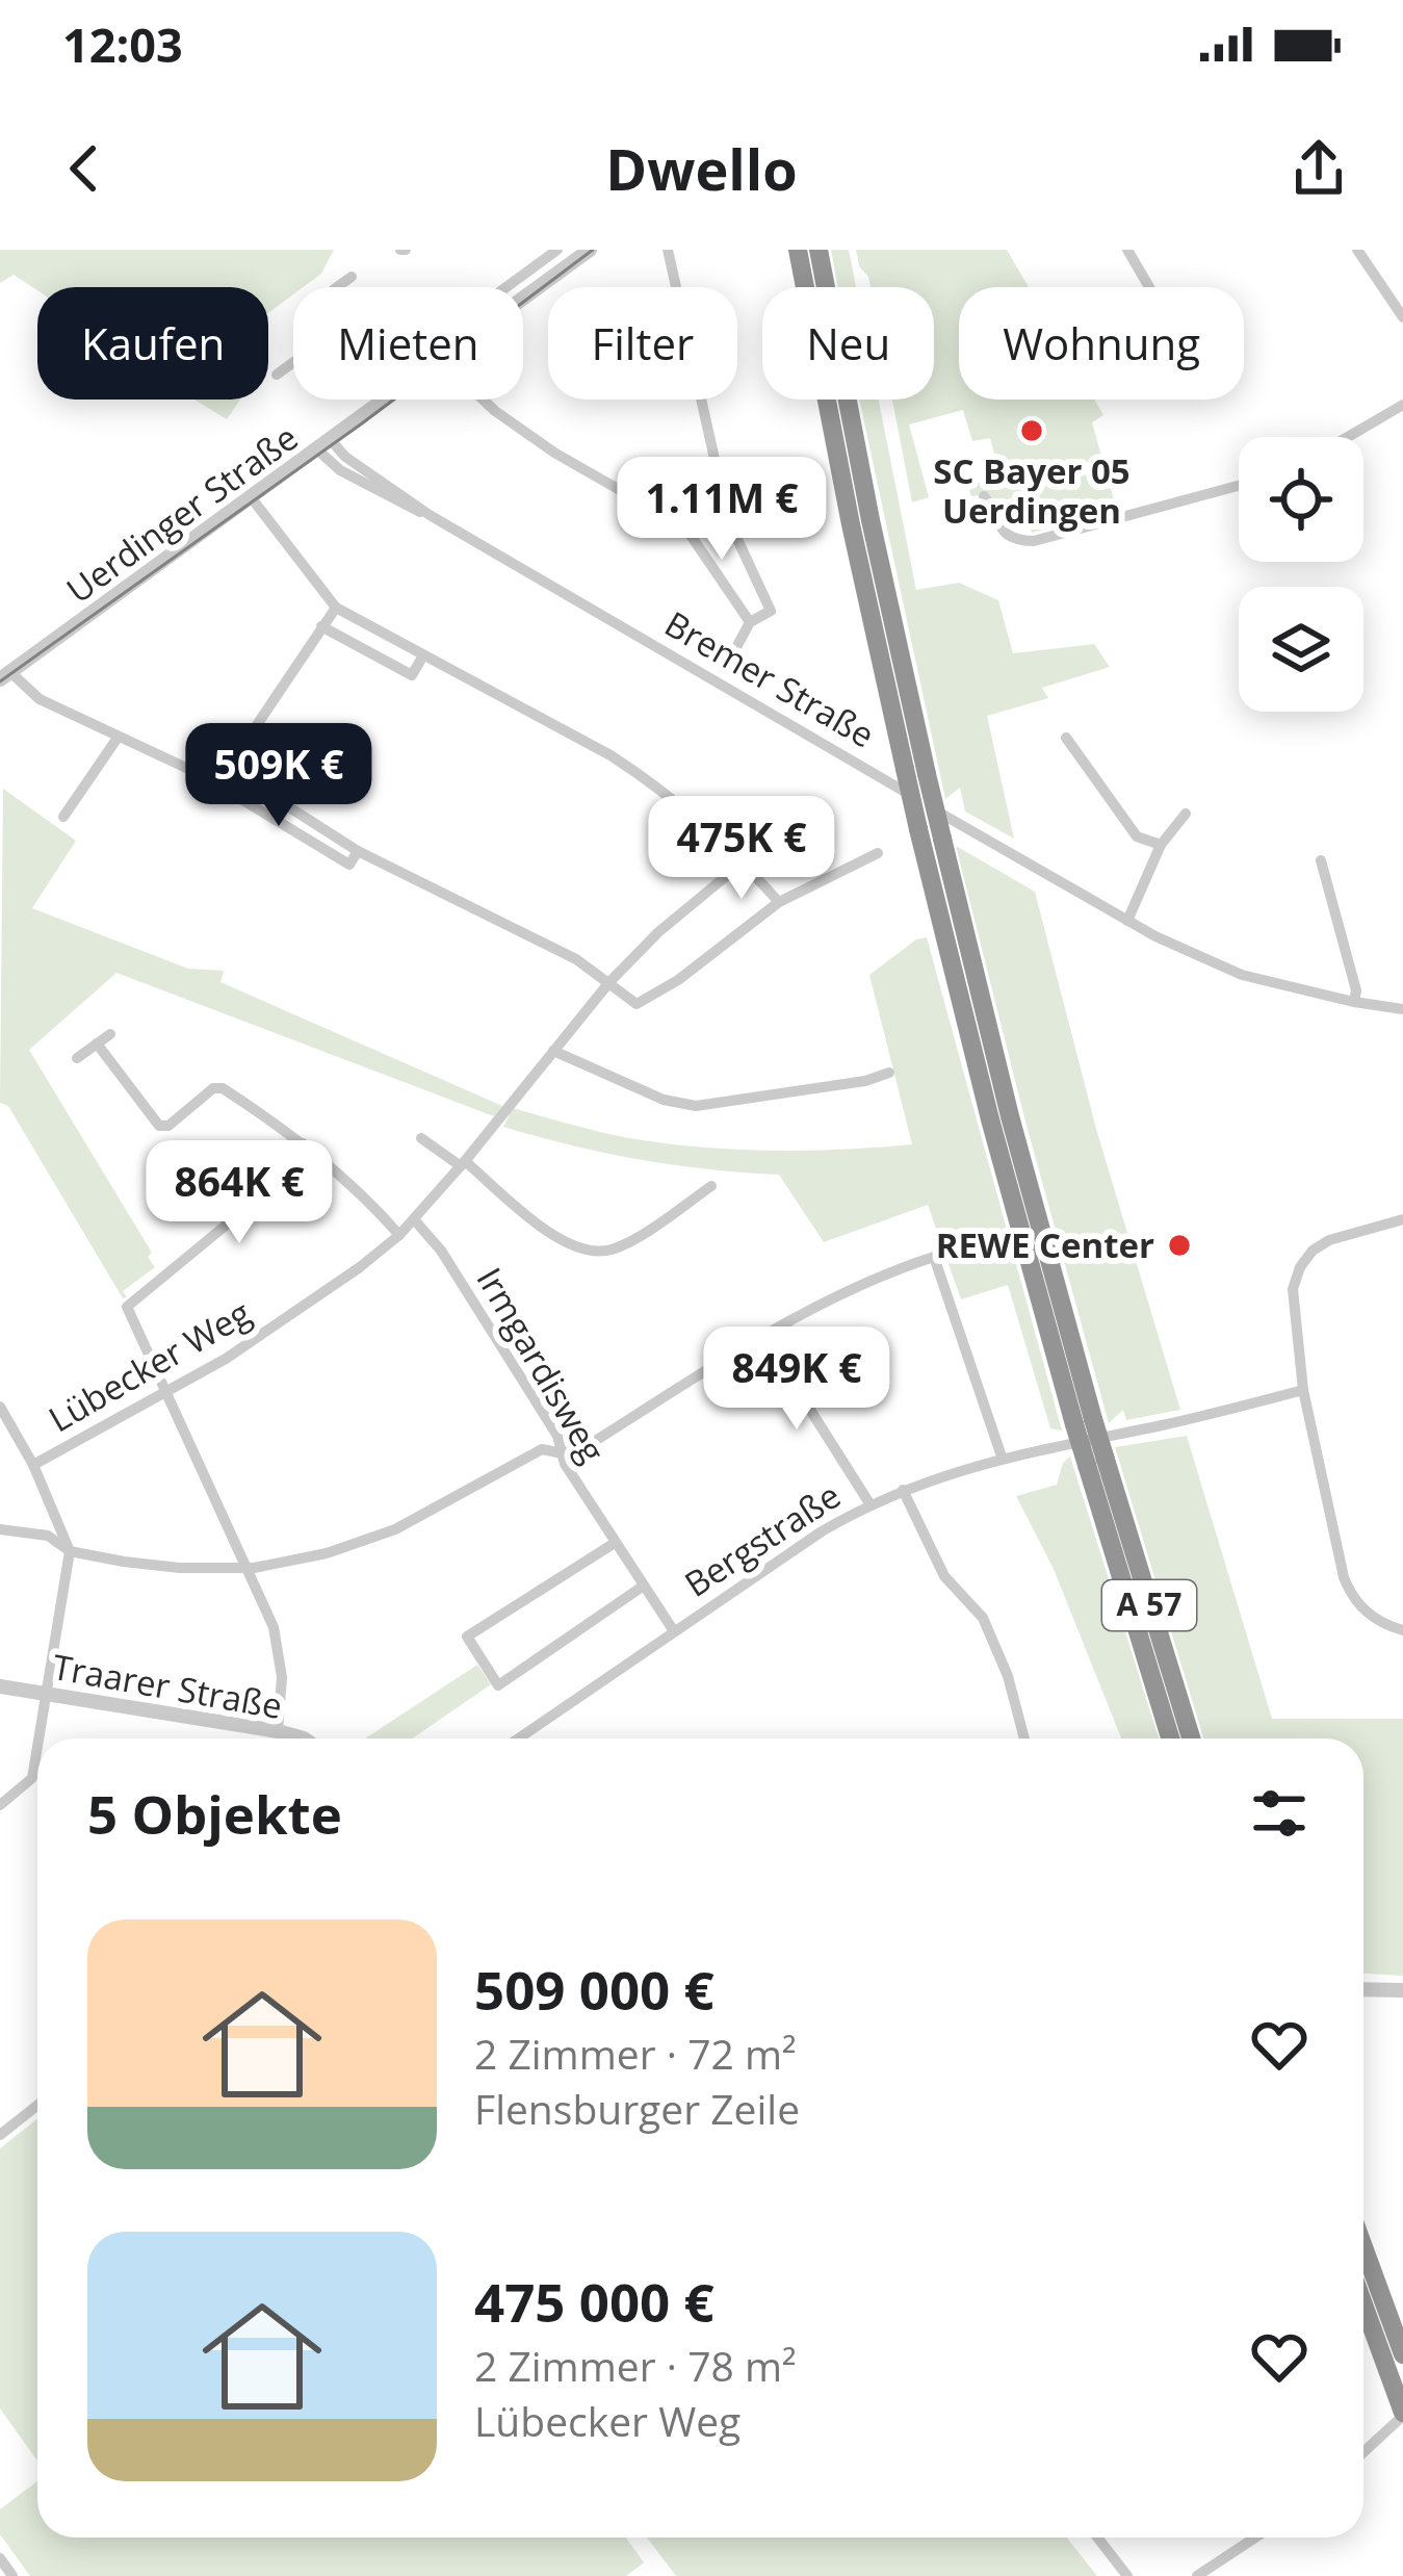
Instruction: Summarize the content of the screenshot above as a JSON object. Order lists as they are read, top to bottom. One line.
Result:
{"streets":{"highway":["A 57"],"street":["Uerdinger Straße","Bremer Straße","Irmgardisweg","Lübecker Weg","Bergstraße","Traarer Straße"]},"crossings":[["Uerdinger Straße","Bremer Straße"],["Bremer Straße","A 57"],["Irmgardisweg","Lübecker Weg"],["Irmgardisweg","Bergstraße"]],"places":["SC Bayer 05 Uerdingen","REWE Center"],"page":{"status":"12:03","header":"Dwello","chip":["Kaufen","Mieten","Filter","Neu","Wohnung"],"price":["1.11M €","509K €","475K €","864K €","849K €"],"heading":"5 Objekte","list":[{"name":"509 000 €","note":"2 Zimmer · 72 m² · Flensburger Zeile"},{"name":"475 000 €","note":"2 Zimmer · 78 m² · Lübecker Weg"}]}}
